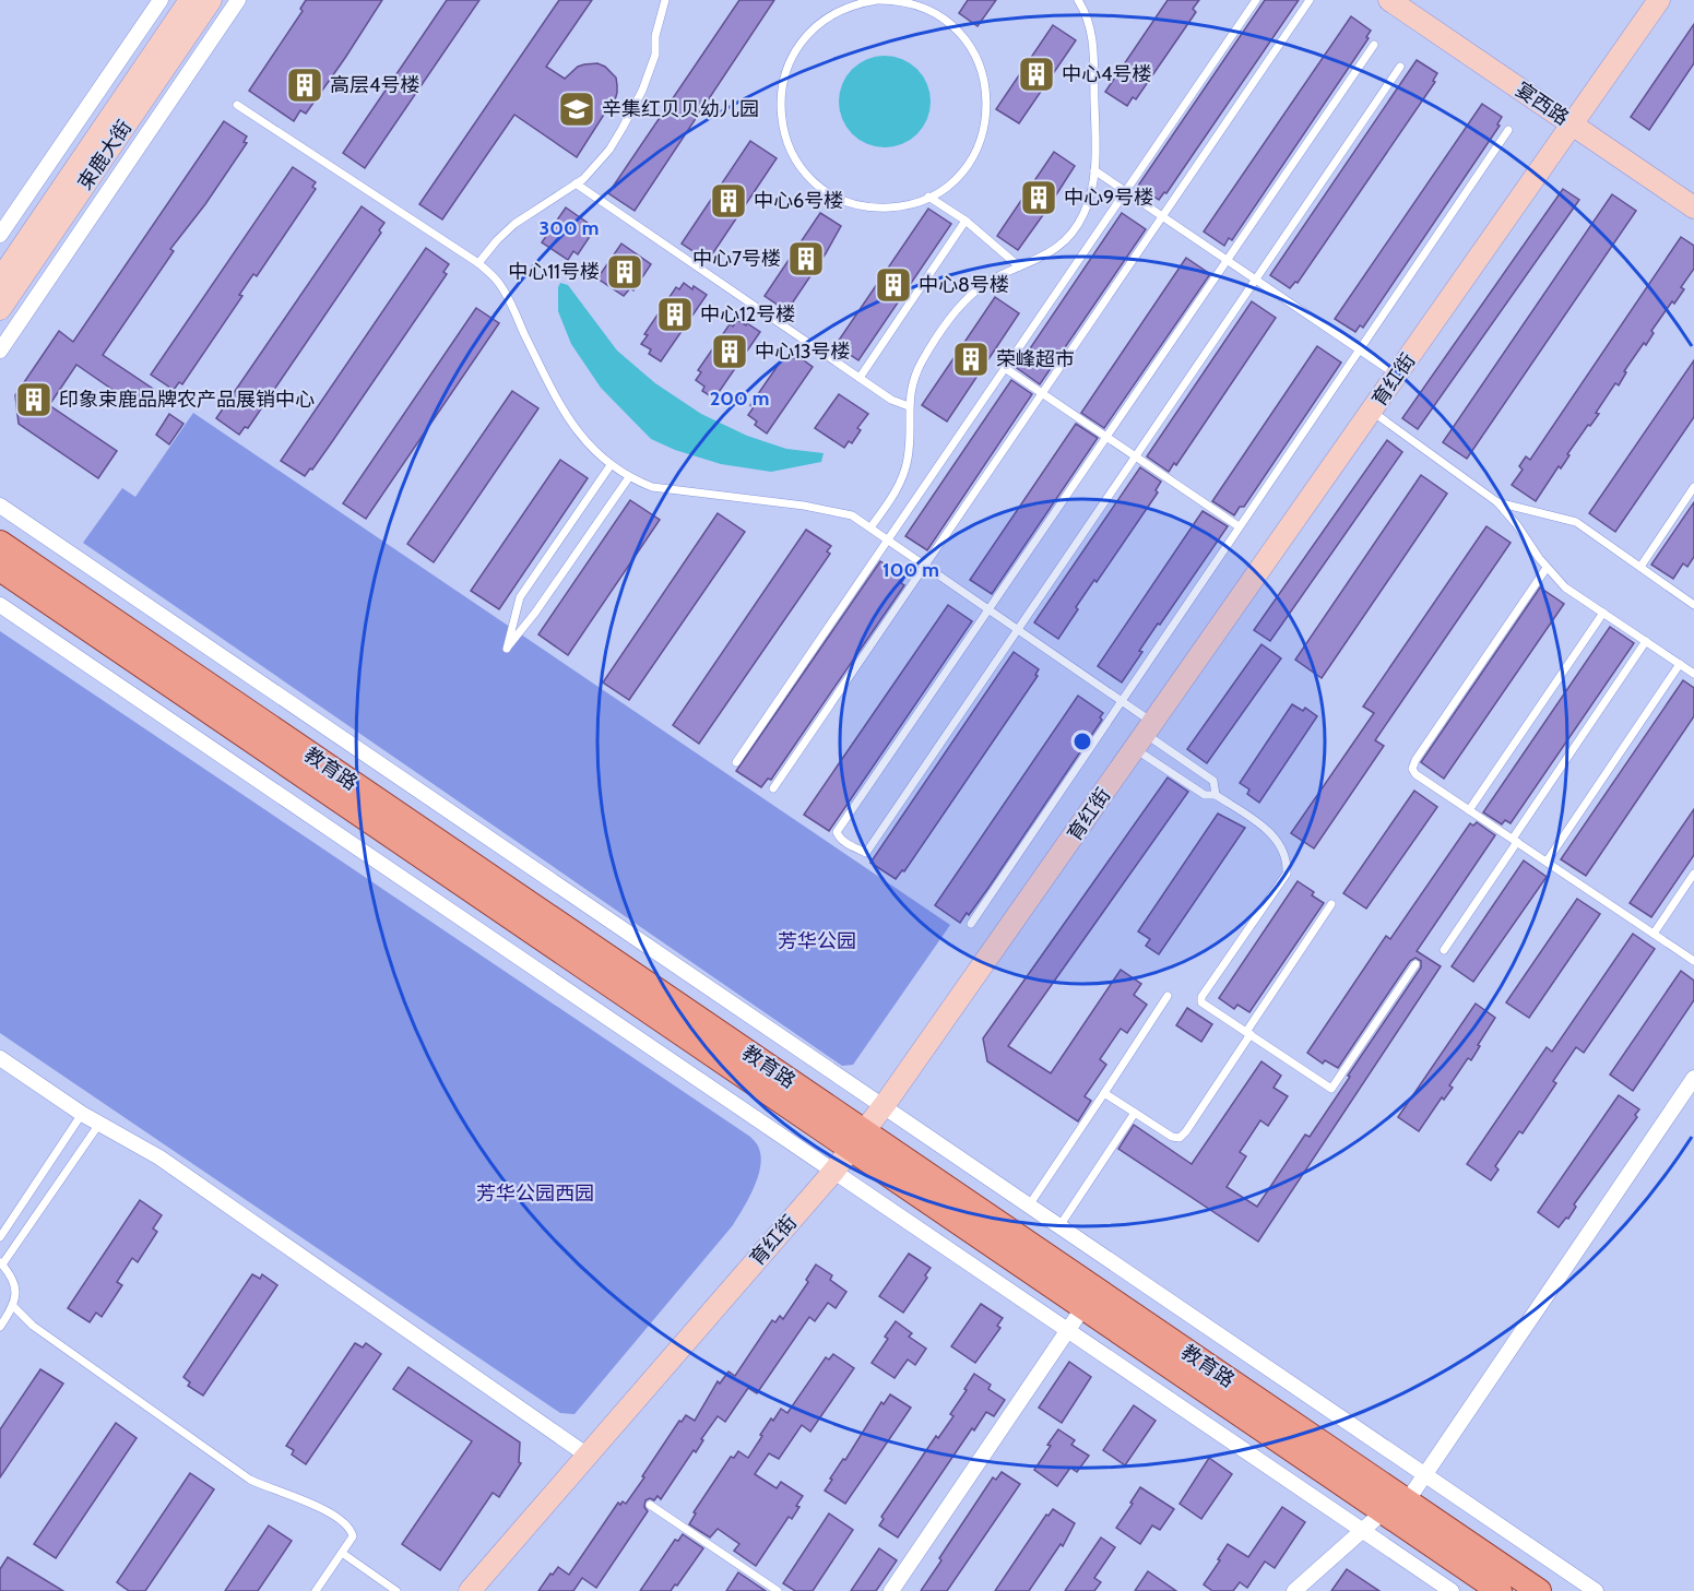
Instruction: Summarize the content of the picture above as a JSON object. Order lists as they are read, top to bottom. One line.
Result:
{"streets":{"main road":["教育路"],"street":["宴西路","束鹿大街","育红街"]},"crossings":[["宴西路","育红街"],["育红街","教育路"]],"parks":["芳华公园","芳华公园西园"],"places":{"building":["中心4号楼","高层4号楼","中心9号楼","中心6号楼","中心7号楼","中心11号楼","中心8号楼","中心12号楼","中心13号楼","荣峰超市","印象束鹿品牌农产品展销中心"],"school or university":["辛集红贝贝幼儿园"]},"rings":["300 m","200 m","100 m"]}
